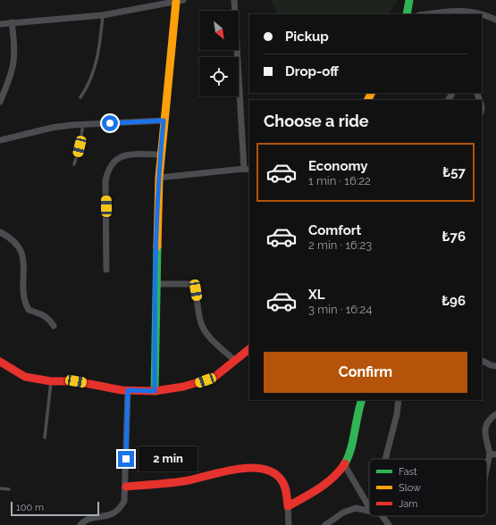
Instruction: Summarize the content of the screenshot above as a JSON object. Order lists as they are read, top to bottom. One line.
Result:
{"legend":["Fast","Slow","Jam"],"scale_bar":"100 m","north":"bottom right","page":{"banner":["Pickup","Drop-off"],"heading":"Choose a ride","list":[{"name":"Economy","note":"1 min · 16:22","value":"₺57"},{"name":"Comfort","note":"2 min · 16:23","value":"₺76"},{"name":"XL","note":"3 min · 16:24","value":"₺96"}],"buttons":"Confirm","bubble":"2 min","scale":"100 m"}}
